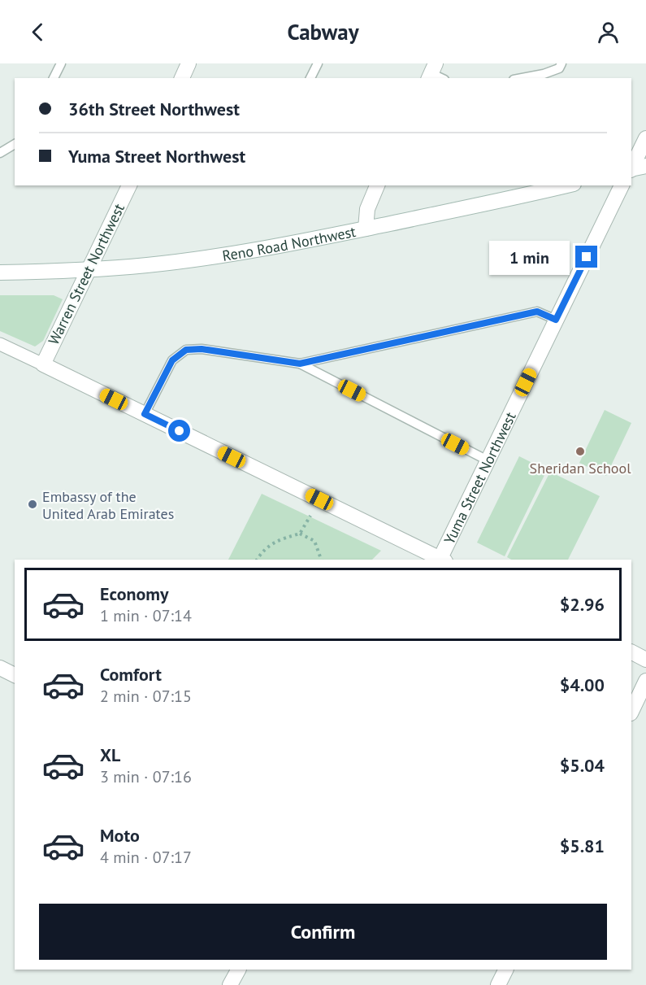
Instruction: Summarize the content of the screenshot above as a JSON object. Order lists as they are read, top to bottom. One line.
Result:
{"streets":{"street":["Reno Road Northwest","Warren Street Northwest","Yuma Street Northwest"]},"crossings":[["Reno Road Northwest","Warren Street Northwest"]],"places":["Sheridan School","Embassy of the United Arab Emirates"],"page":{"header":"Cabway","banner":["36th Street Northwest","Yuma Street Northwest"],"bubble":"1 min","list":[{"name":"Economy","note":"1 min · 07:14","value":"$2.96"},{"name":"Comfort","note":"2 min · 07:15","value":"$4.00"},{"name":"XL","note":"3 min · 07:16","value":"$5.04"},{"name":"Moto","note":"4 min · 07:17","value":"$5.81"}],"buttons":"Confirm"}}
